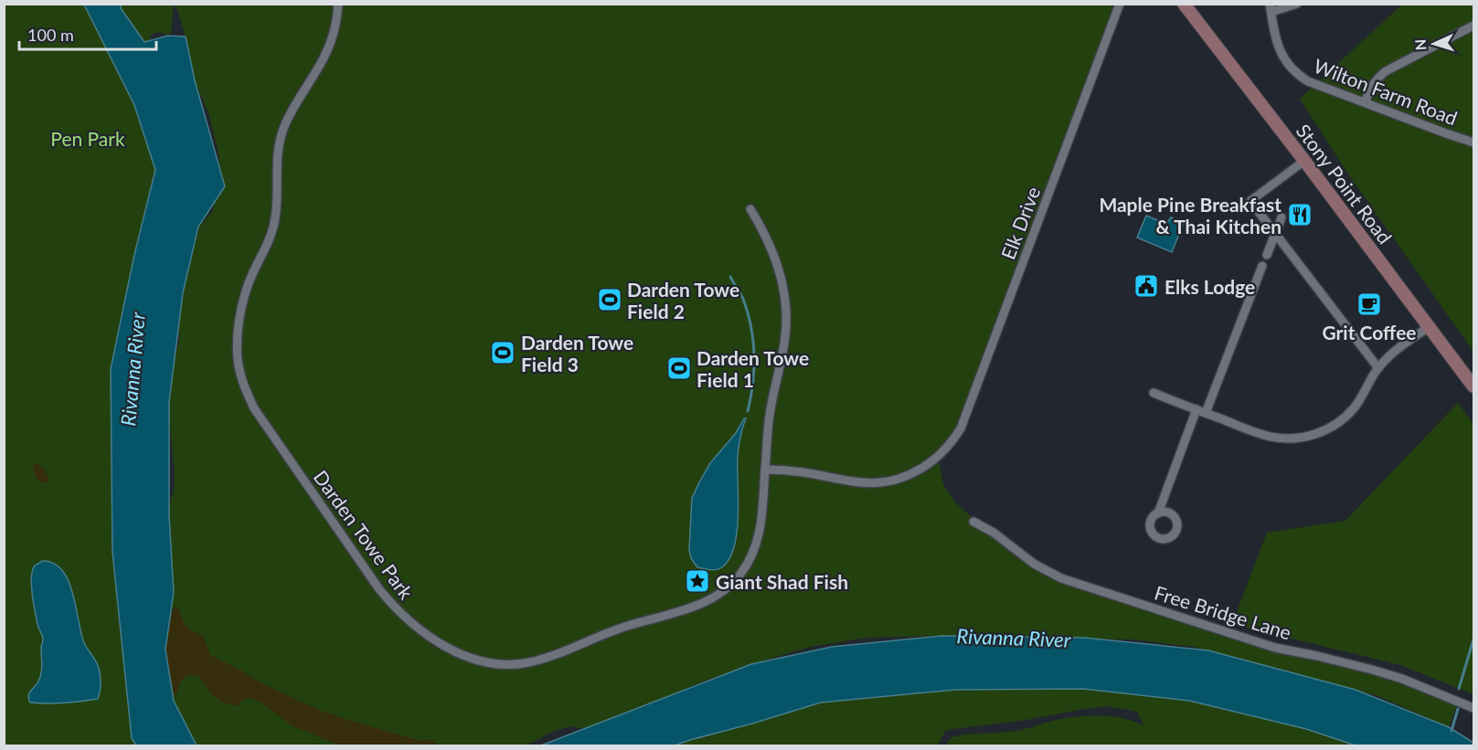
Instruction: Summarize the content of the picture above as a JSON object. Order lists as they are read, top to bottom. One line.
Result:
{"streets":{"main road":["Stony Point Road"],"street":["Wilton Farm Road","Elk Drive","Darden Towe Park","Free Bridge Lane"]},"crossings":[["Elk Drive","Darden Towe Park"]],"water":["Rivanna River"],"parks":["Pen Park"],"places":{"restaurant":["Maple Pine Breakfast & Thai Kitchen"],"public building":["Elks Lodge"],"sports":["Darden Towe Field 2","Darden Towe Field 3","Darden Towe Field 1"],"cafe":["Grit Coffee"],"place":["Giant Shad Fish"]},"scale_bar":"100 m","north":"left"}
